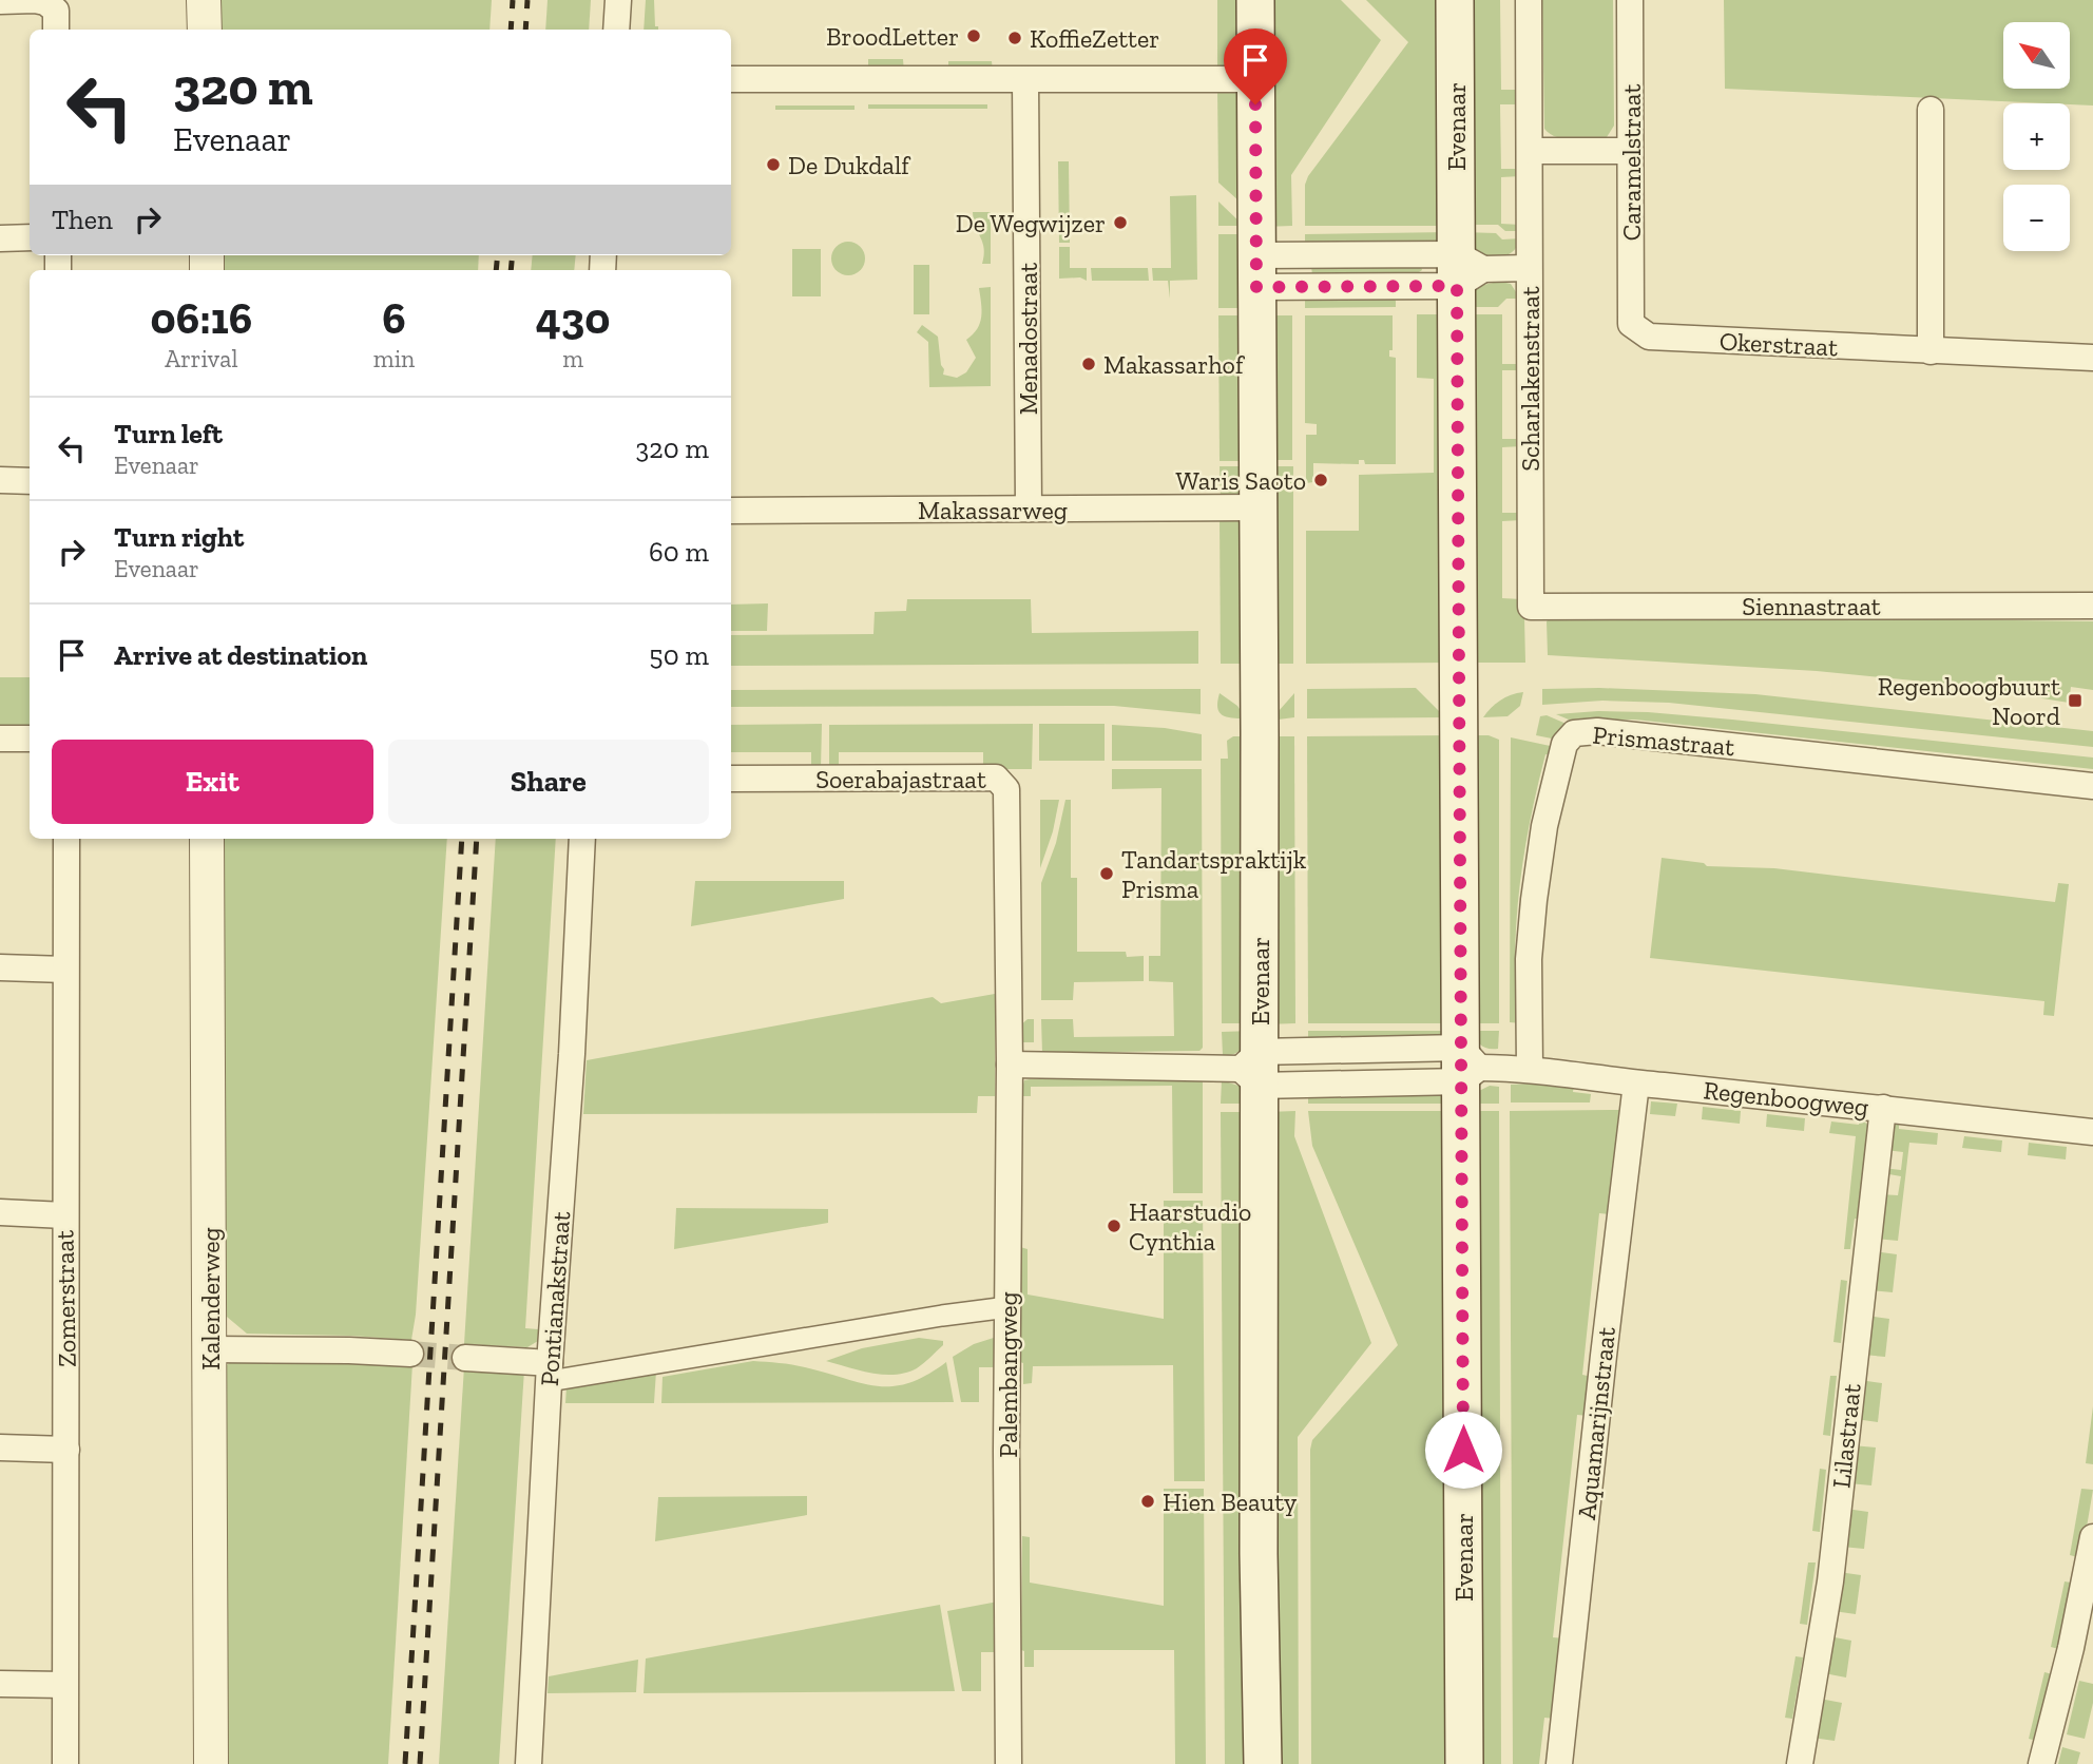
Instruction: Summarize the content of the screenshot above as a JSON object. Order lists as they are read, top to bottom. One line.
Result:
{"streets":{"main road":["Evenaar"],"street":["Caramelstraat","Menadostraat","Okerstraat","Scharlakenstraat","Makassarweg","Siennastraat","Prismastraat","Soerabajastraat","Regenboogweg","Zomerstraat","Kalenderweg","Pontianakstraat","Palembangweg","Aquamarijnstraat","Lilastraat"]},"crossings":[["Evenaar","Makassarweg"],["Evenaar","Regenboogweg"],["Caramelstraat","Okerstraat"],["Menadostraat","Makassarweg"],["Scharlakenstraat","Siennastraat"],["Prismastraat","Regenboogweg"],["Soerabajastraat","Palembangweg"],["Regenboogweg","Palembangweg"],["Regenboogweg","Aquamarijnstraat"],["Regenboogweg","Lilastraat"]],"places":{"other":["BroodLetter","KoffieZetter","De Dukdalf","De Wegwijzer","Makassarhof","Waris Saoto","Tandartspraktijk Prisma","Haarstudio Cynthia","Hien Beauty"],"transit":["Regenboogbuurt Noord"]},"north":"top left","page":{"map_buttons":["+","−"],"turn":["320 m","Evenaar"],"then":"Then","eta":["06:16","Arrival","6","min","430","m"],"list":[{"name":"Turn left","note":"Evenaar","value":"320 m"},{"name":"Turn right","note":"Evenaar","value":"60 m"},{"name":"Arrive at destination","value":"50 m"}],"buttons":["Exit","Share"]}}
